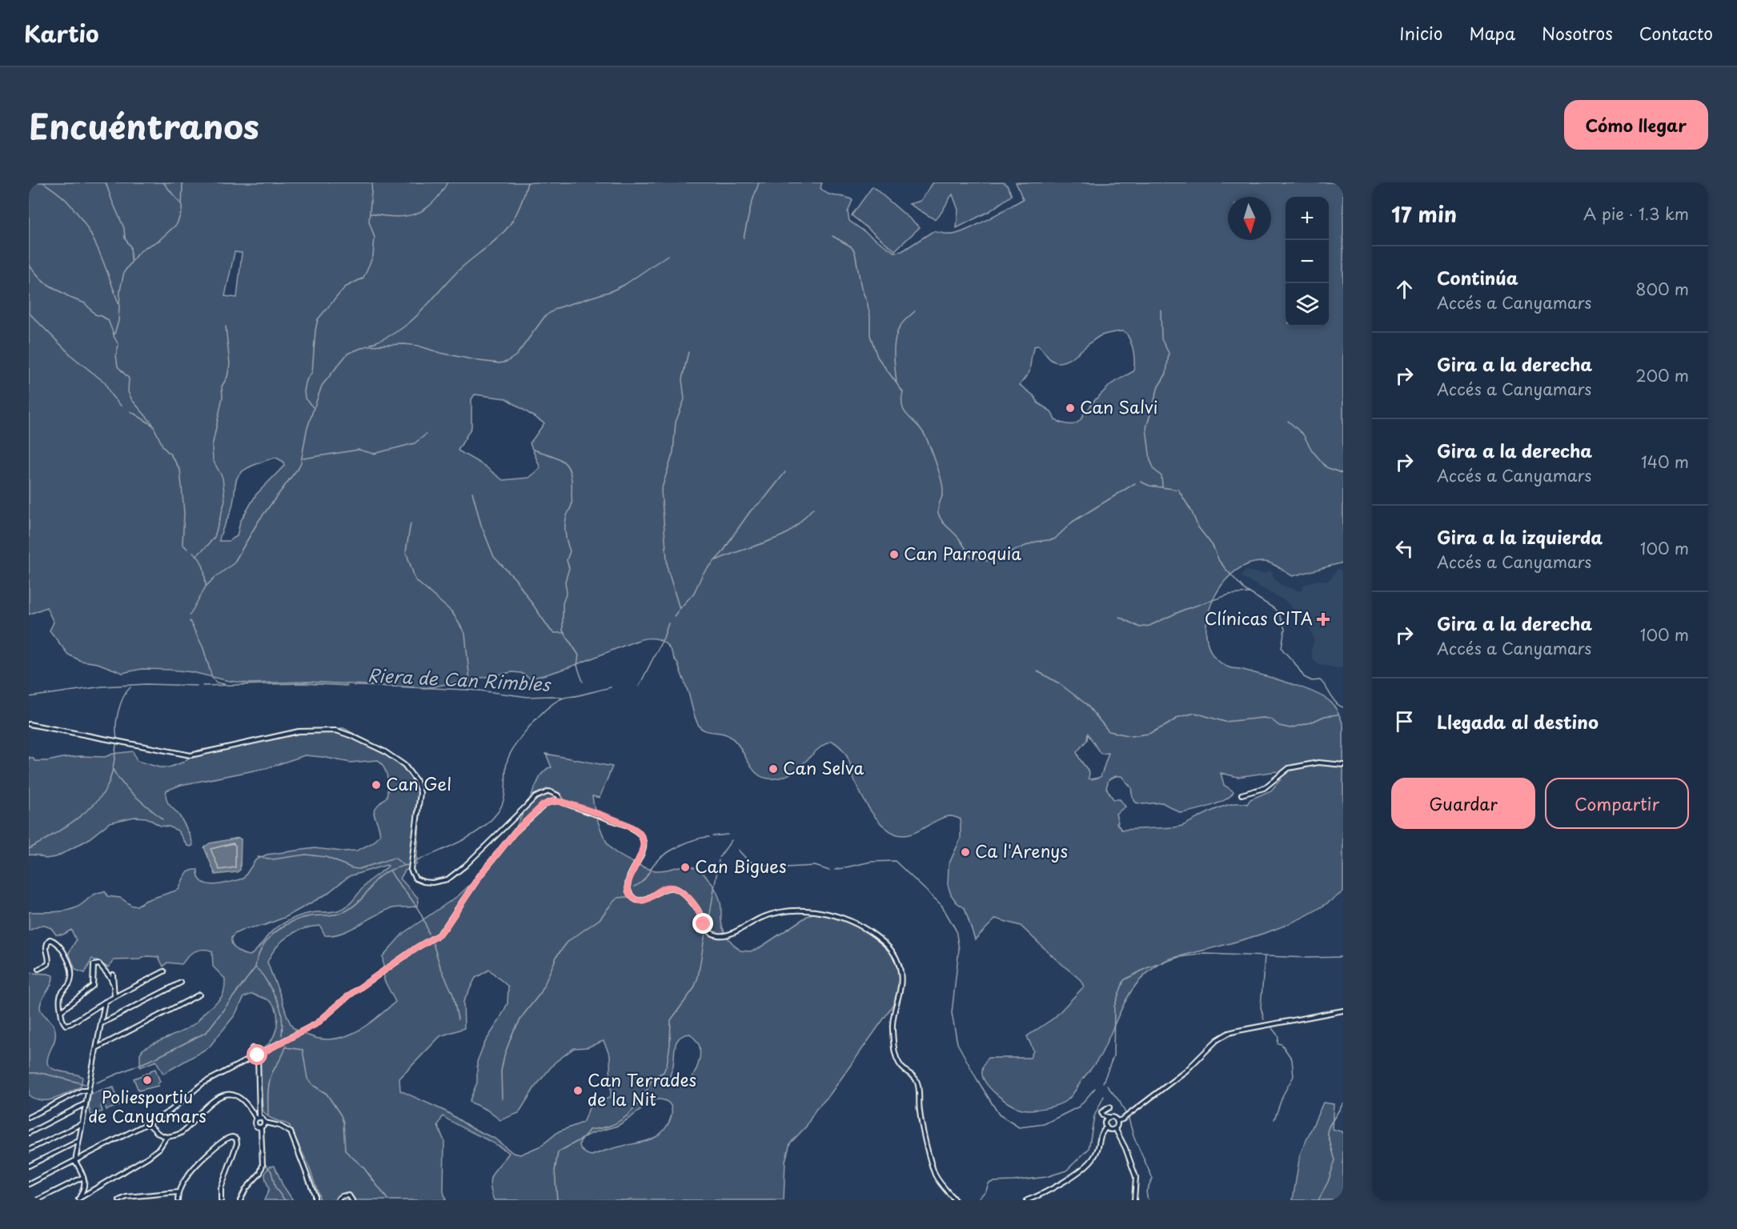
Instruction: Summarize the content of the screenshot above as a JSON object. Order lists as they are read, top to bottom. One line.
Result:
{"water":["Riera de Can Rimbles"],"places":{"other":["Can Salvi","Can Parroquia","Can Selva","Can Gel","Ca l'Arenys","Can Bigues","Poliesportiu de Canyamars","Can Terrades de la Nit"],"health":["Clínicas CITA"]},"north":"bottom","page":{"header":"Kartio","nav":["Inicio","Mapa","Nosotros","Contacto"],"title":"Encuéntranos","buttons":["Cómo llegar",["Guardar","Compartir"]],"heading":["17 min","A pie · 1.3 km"],"map_buttons":["+","−"],"list":[["Continúa","Accés a Canyamars","800 m"],["Gira a la derecha","Accés a Canyamars","200 m"],["Gira a la derecha","Accés a Canyamars","140 m"],["Gira a la izquierda","Accés a Canyamars","100 m"],["Gira a la derecha","Accés a Canyamars","100 m"],"Llegada al destino"]}}
